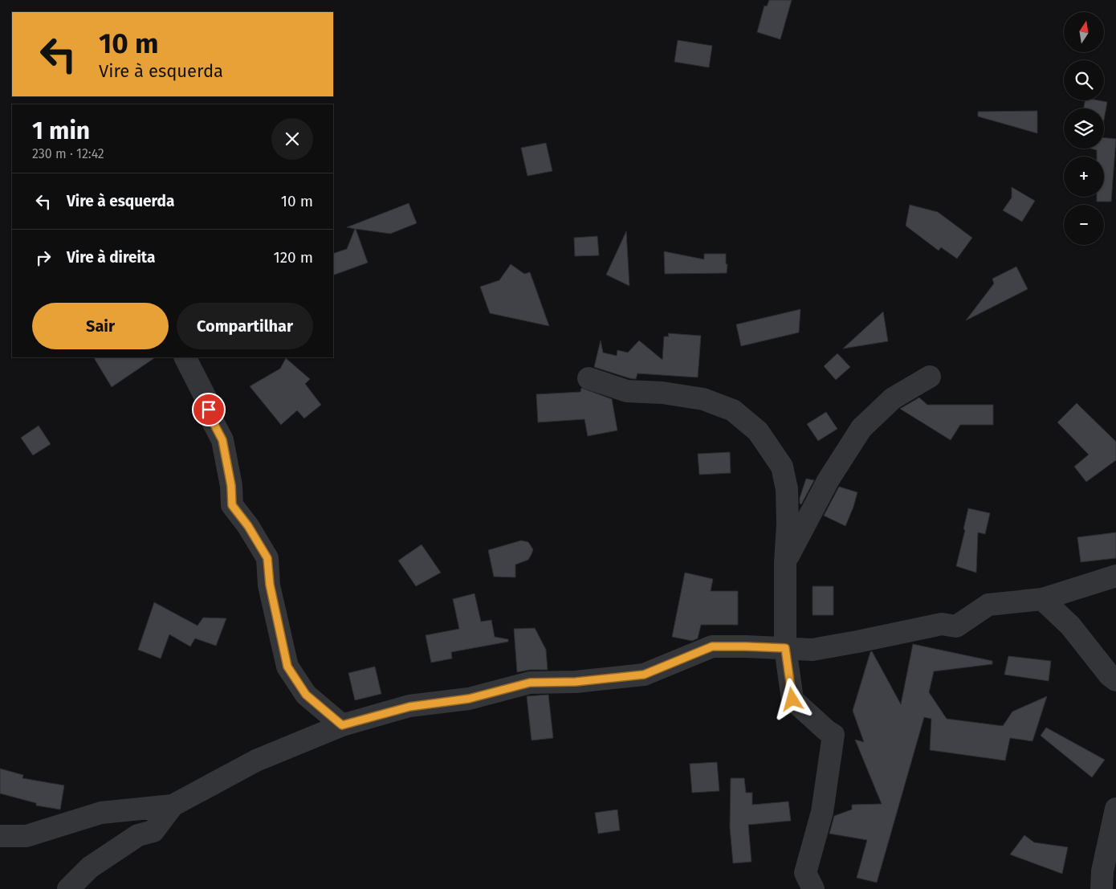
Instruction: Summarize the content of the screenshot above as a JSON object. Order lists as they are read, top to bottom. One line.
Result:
{"north":"top","page":{"map_buttons":["+","−"],"turn":["10 m","Vire à esquerda"],"heading":["1 min","230 m · 12:42"],"list":[{"name":"Vire à esquerda","value":"10 m"},{"name":"Vire à direita","value":"120 m"}],"buttons":["Sair","Compartilhar"]}}
